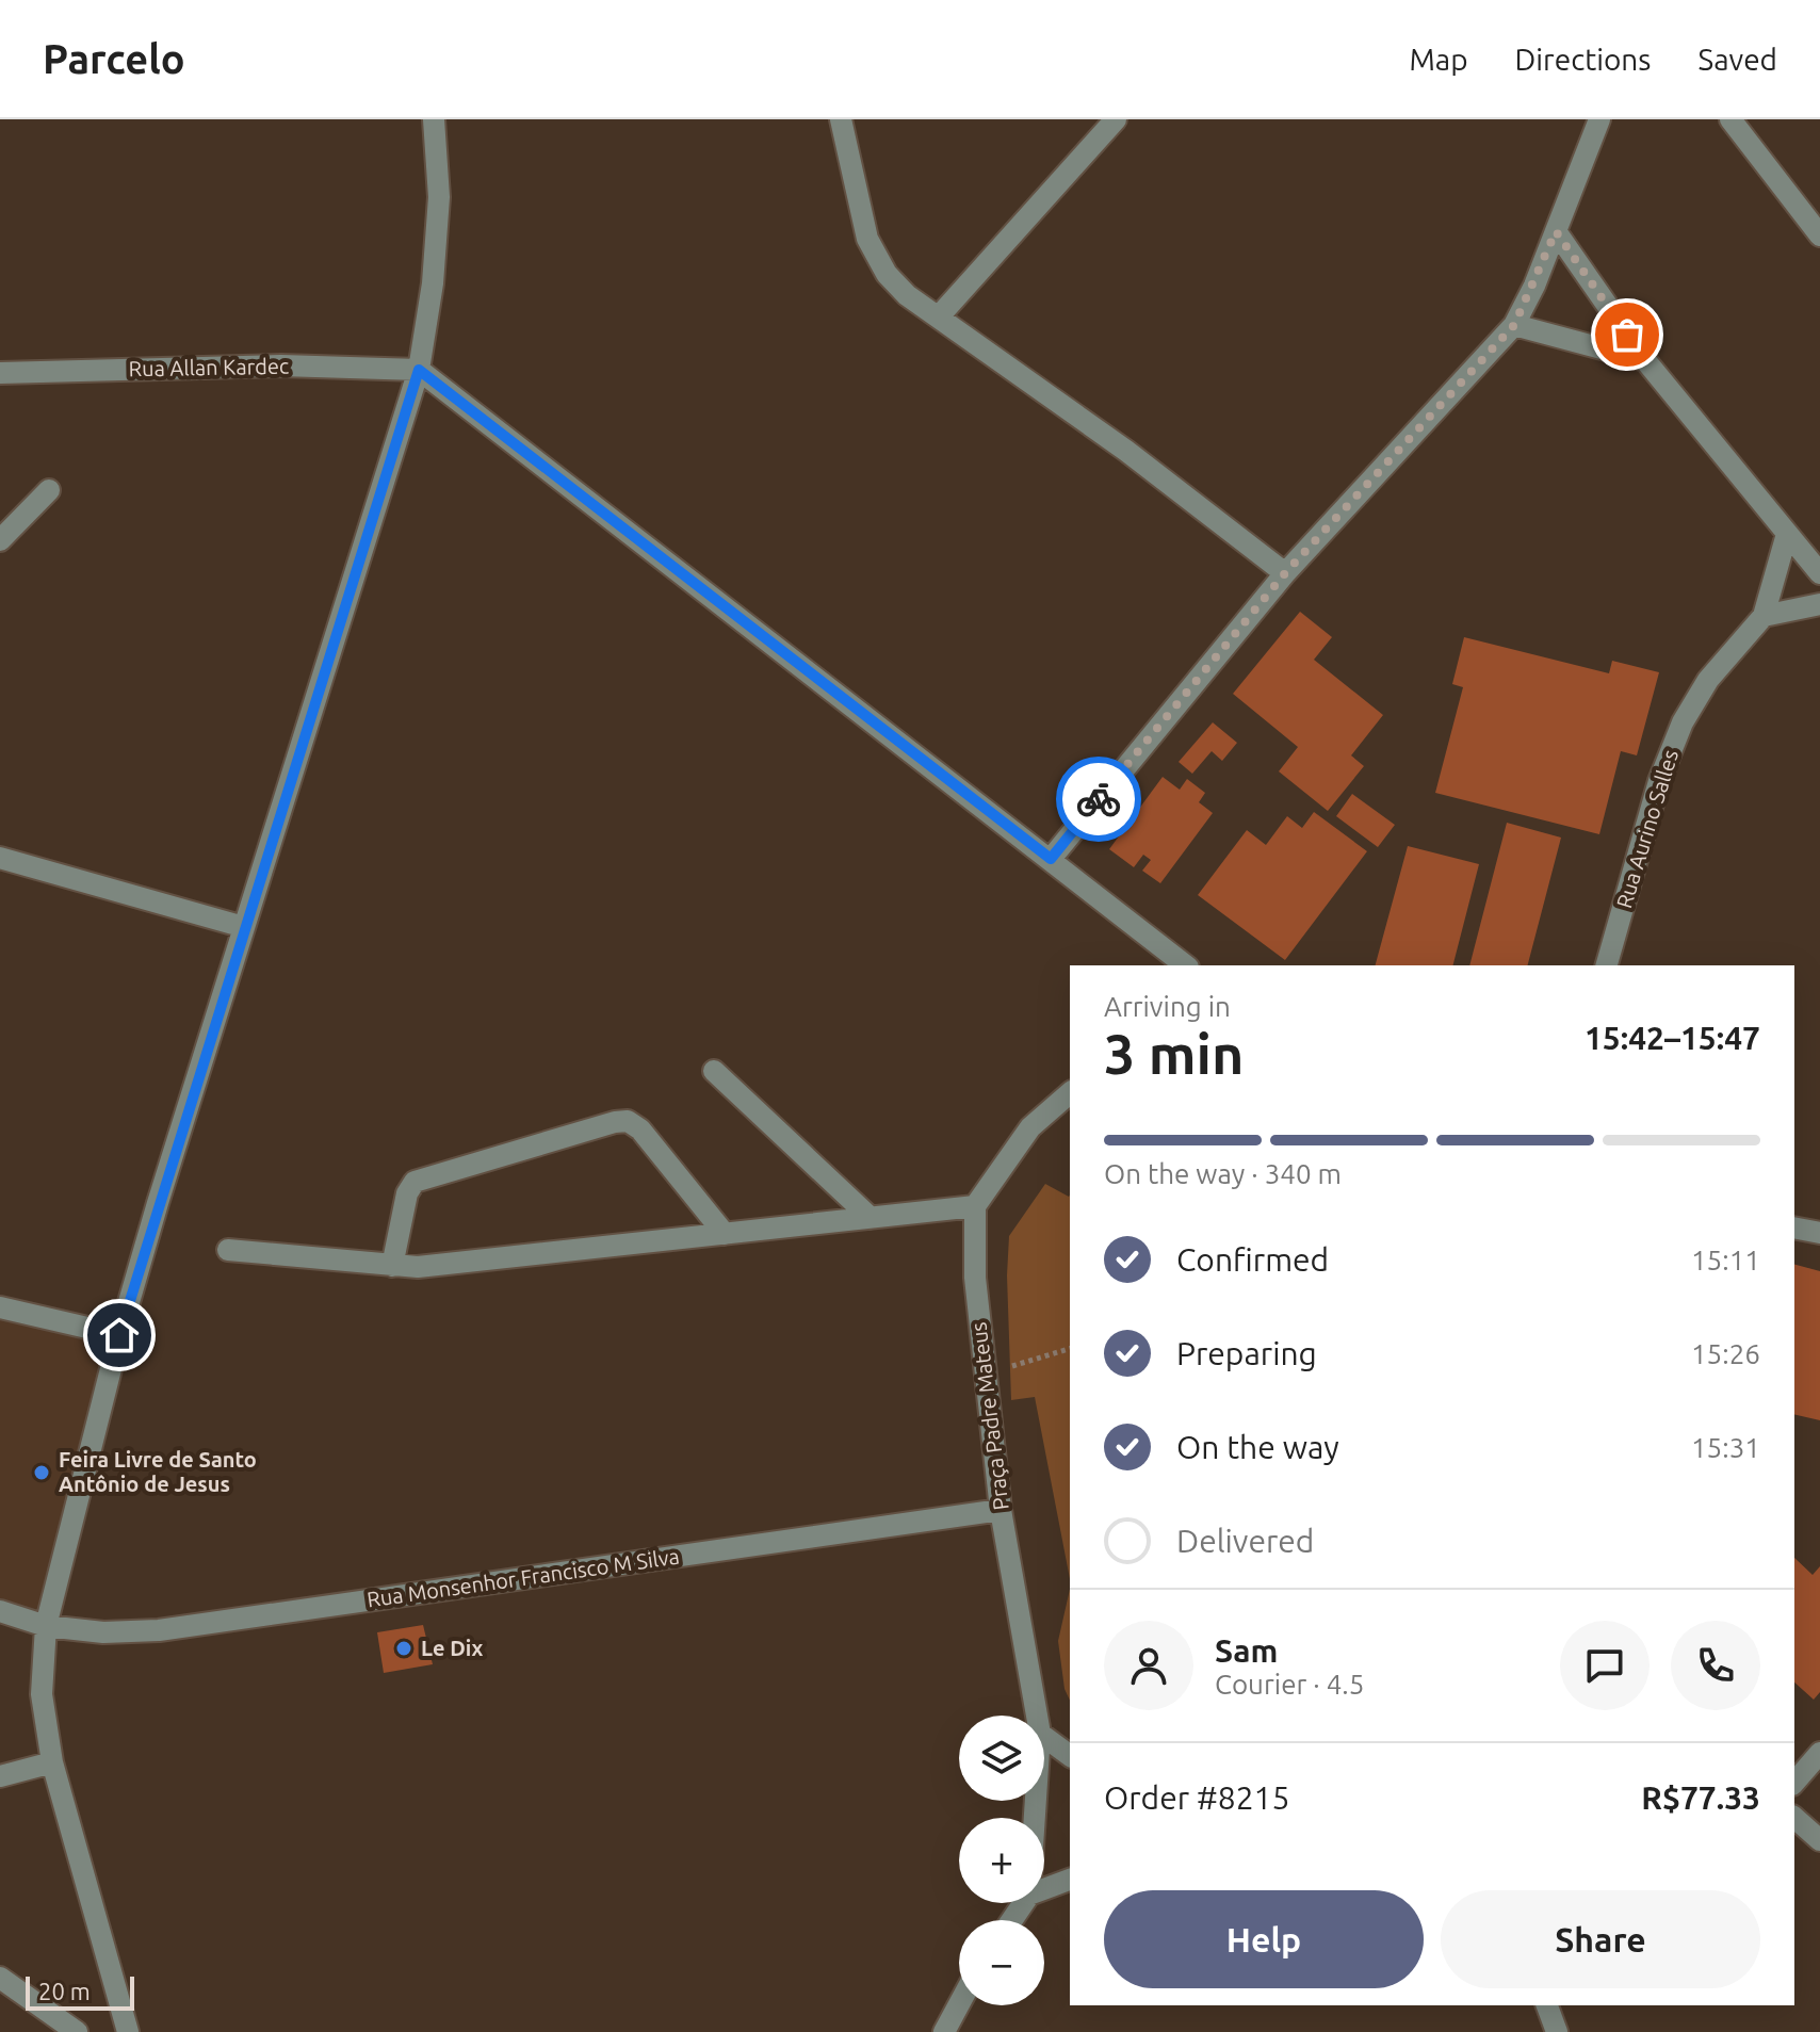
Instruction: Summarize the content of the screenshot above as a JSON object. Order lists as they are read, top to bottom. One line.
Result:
{"streets":{"street":["Rua Allan Kardec","Rua Aurino Salles","Praça Padre Mateus","Rua Monsenhor Francisco M Silva"]},"crossings":[["Praça Padre Mateus","Rua Monsenhor Francisco M Silva"]],"places":["Feira Livre de Santo Antônio de Jesus","Le Dix"],"scale_bar":"20 m","page":{"header":"Parcelo","nav":["Map","Directions","Saved"],"heading":["3 min","Arriving in","15:42–15:47"],"panel":["Sam","Courier · 4.5","Order #8215","R$77.33"],"bar":"On the way · 340 m","list":[["Confirmed","15:11"],["Preparing","15:26"],["On the way","15:31"],"Delivered"],"map_buttons":["+","−"],"buttons":["Help","Share"],"scale":"20 m"}}
